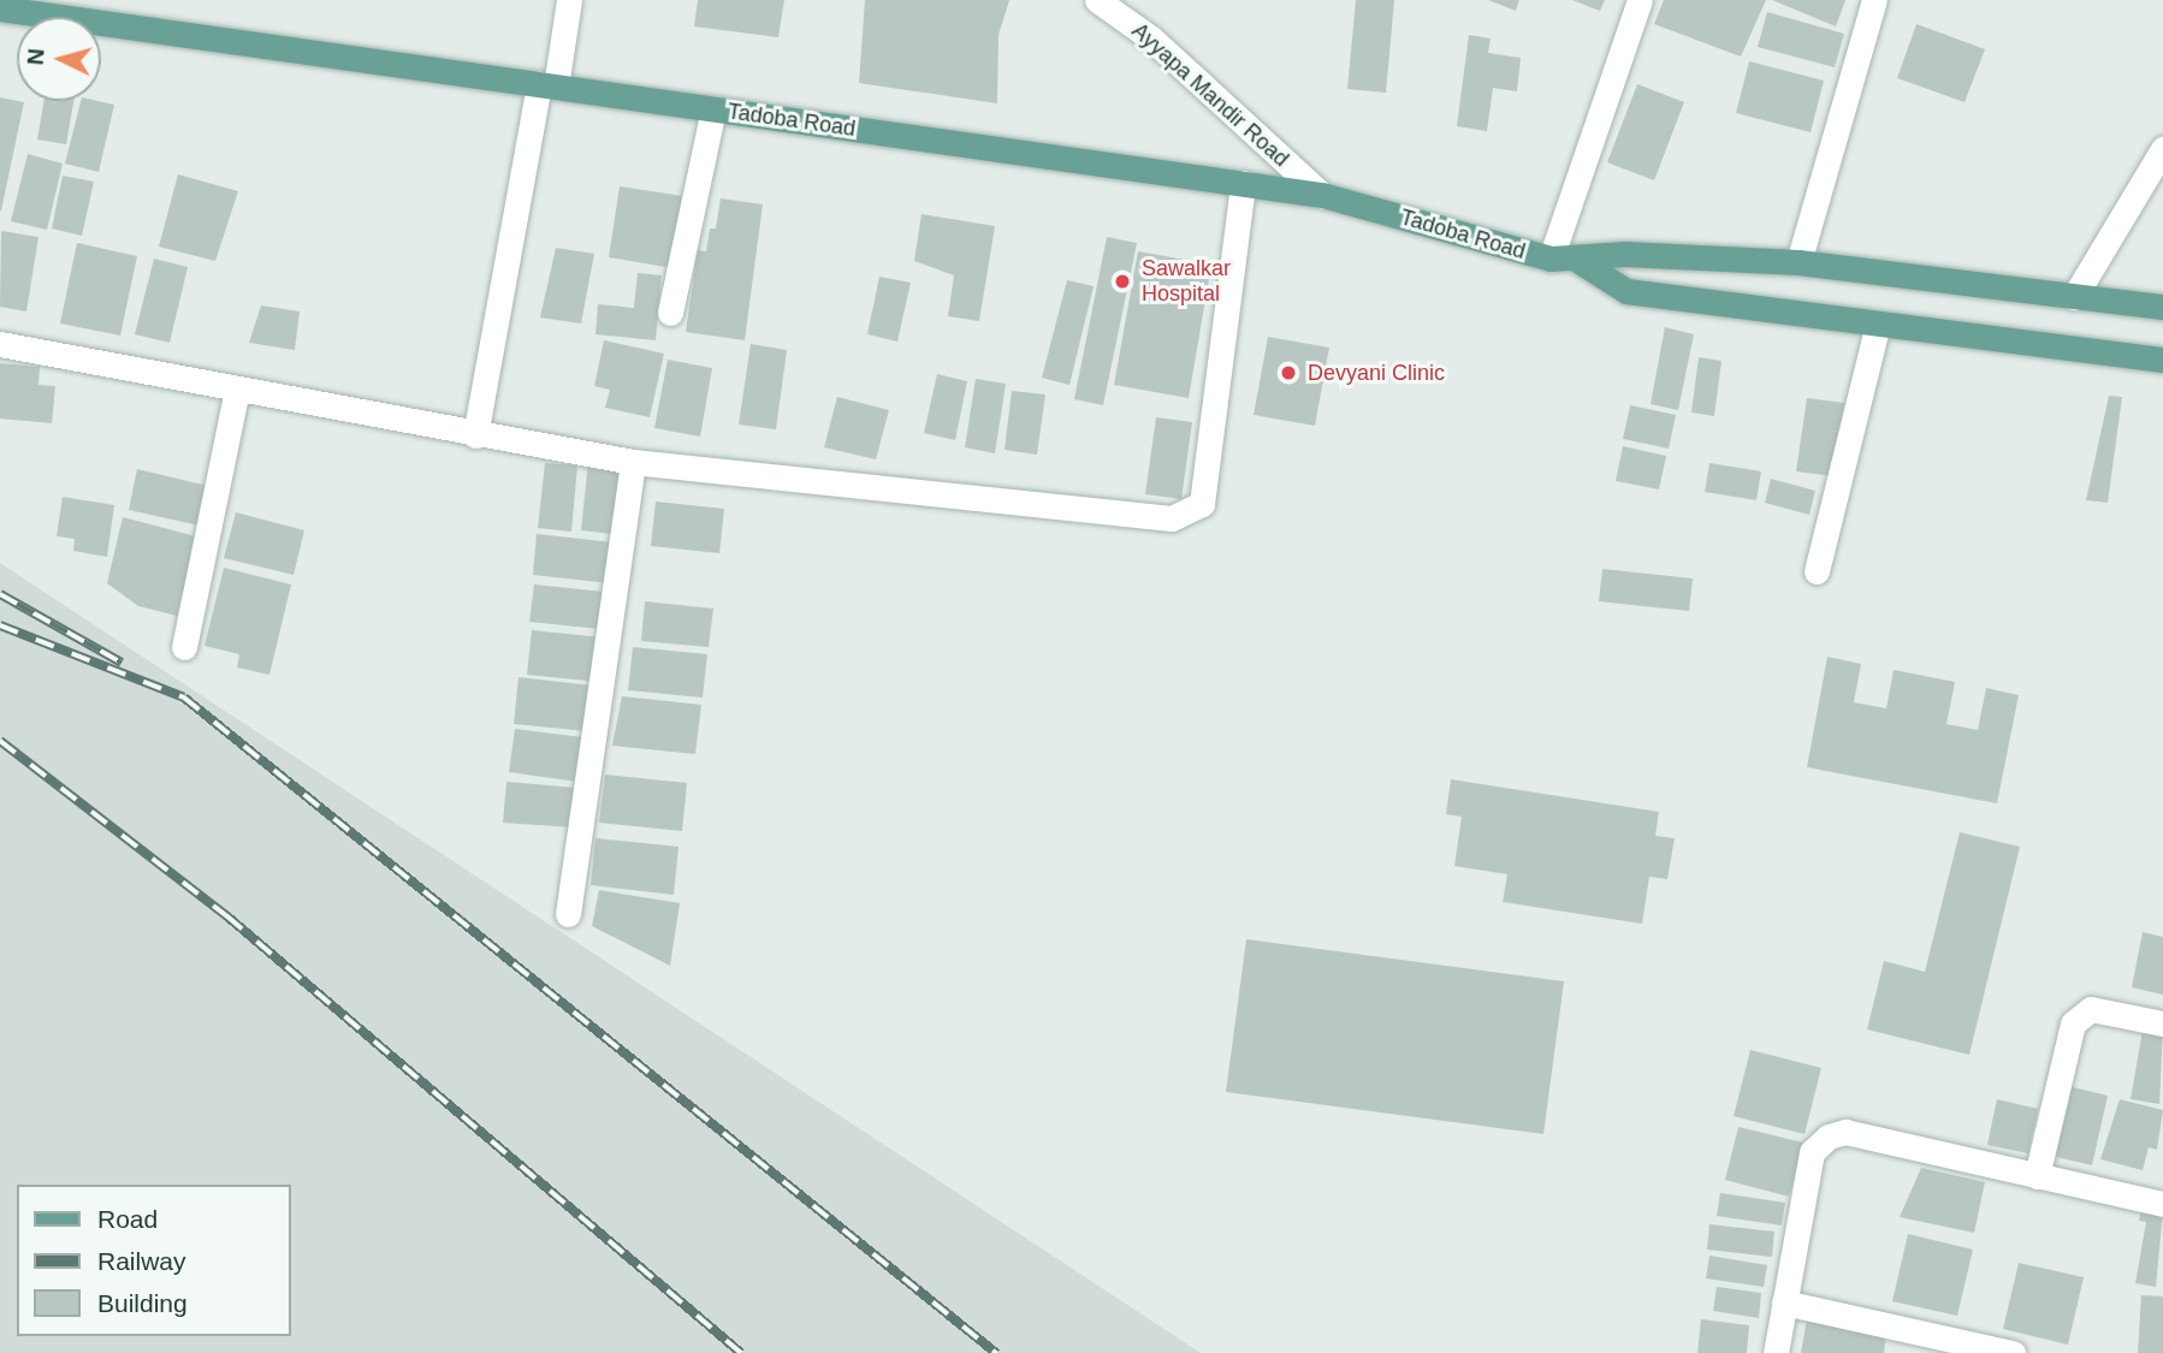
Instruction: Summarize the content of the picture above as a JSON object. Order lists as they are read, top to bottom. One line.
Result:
{"streets":{"main road":["Tadoba Road"],"street":["Ayyapa Mandir Road"]},"crossings":[["Ayyapa Mandir Road","Tadoba Road"]],"places":["Sawalkar Hospital","Devyani Clinic"],"legend":["Road","Railway","Building"],"north":"left"}
